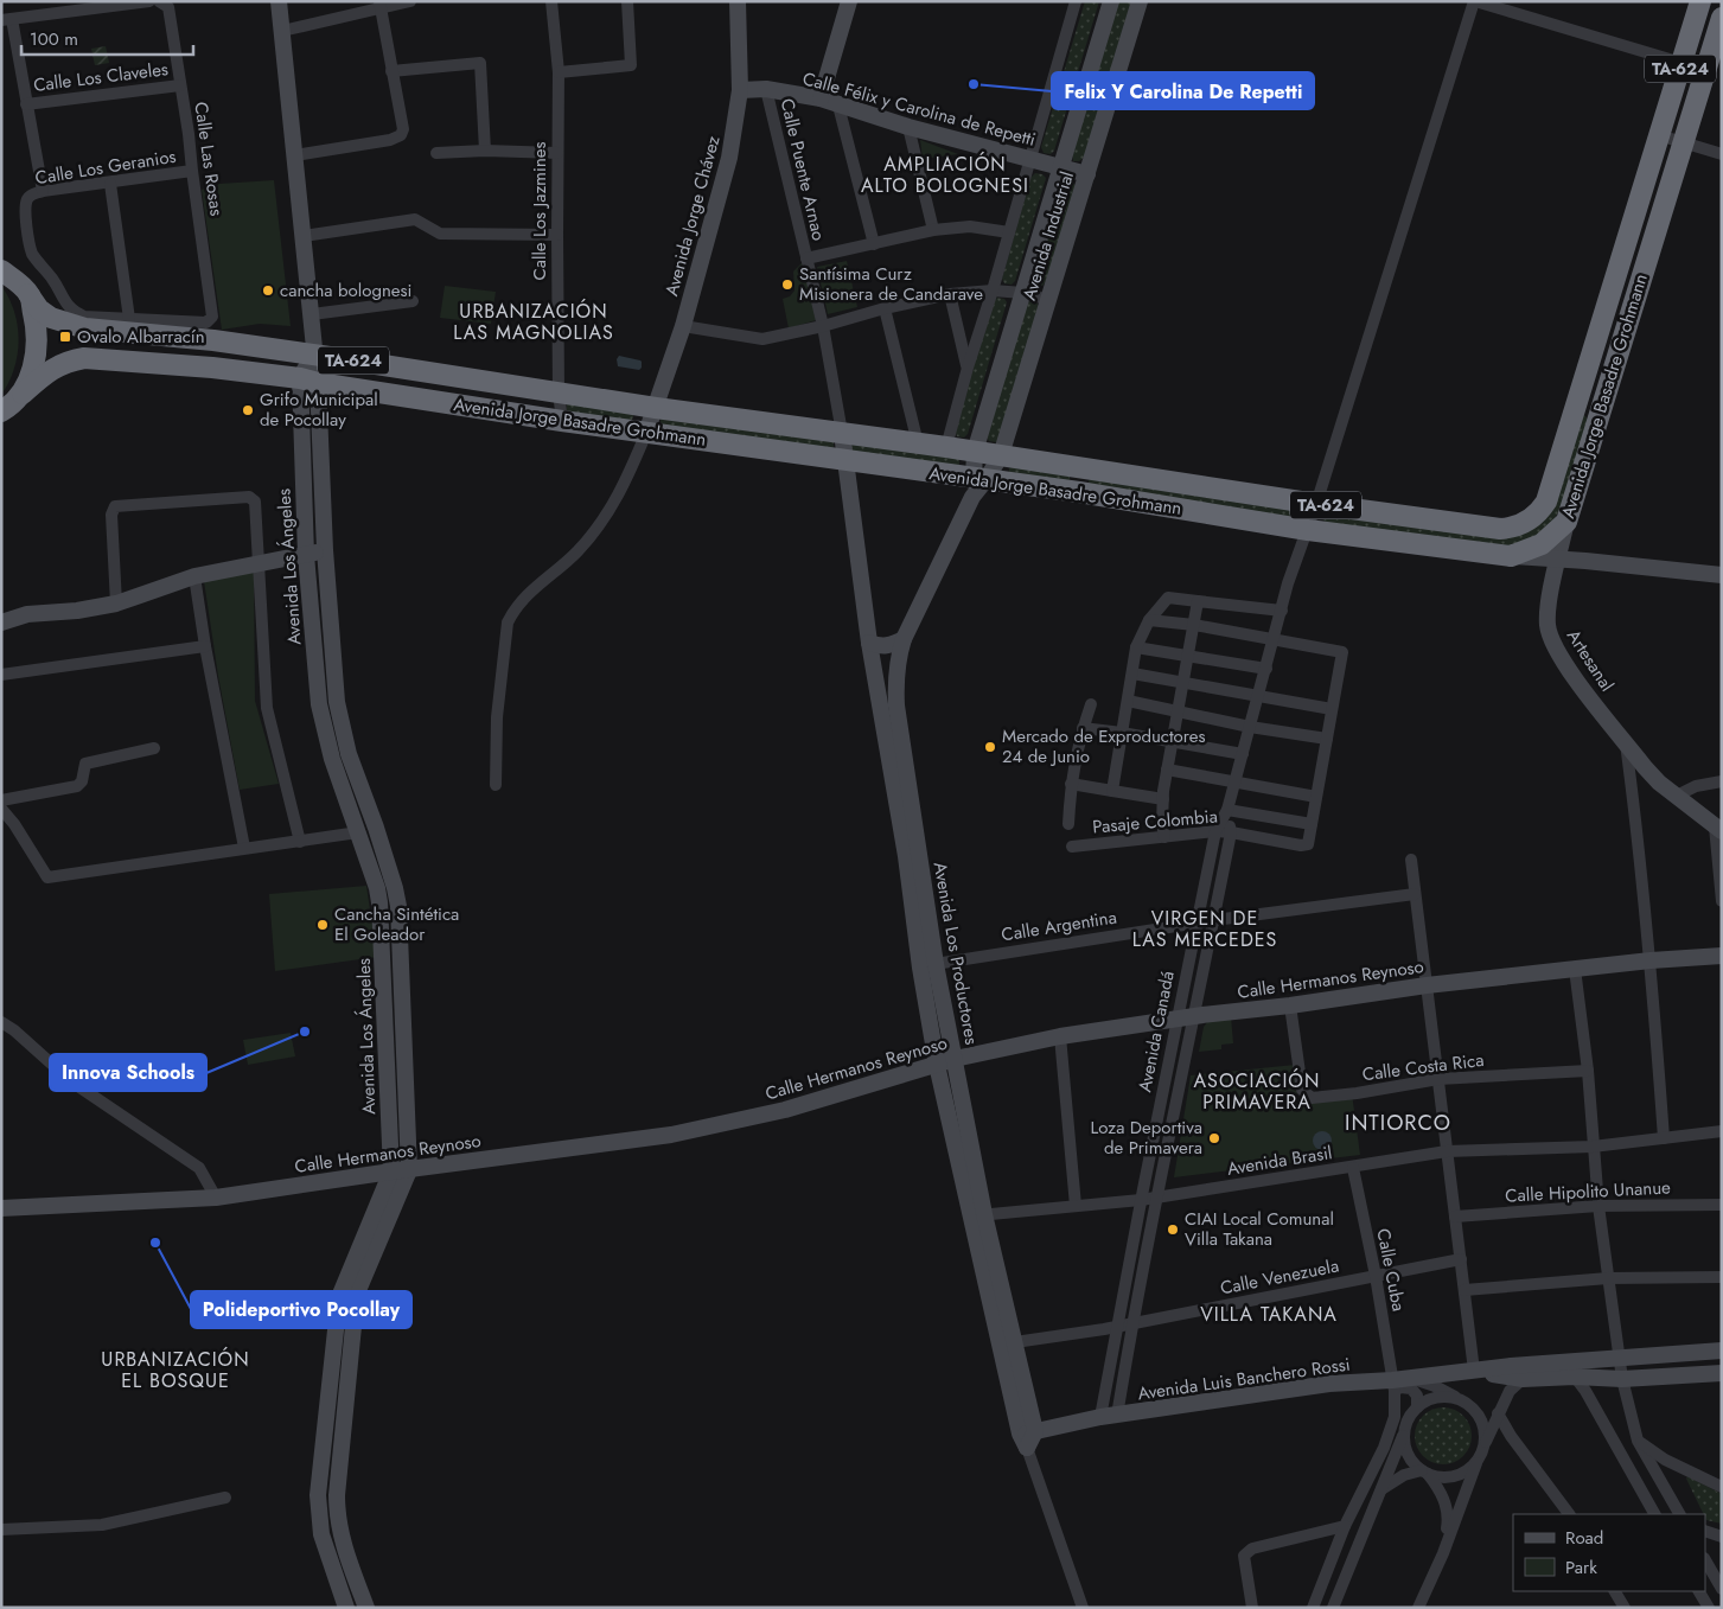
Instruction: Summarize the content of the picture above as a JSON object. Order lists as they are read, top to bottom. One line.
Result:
{"streets":{"highway":["TA-624","Avenida Jorge Basadre Grohmann"],"street":["Calle Los Claveles","Calle Félix y Carolina de Repetti","Calle Las Rosas","Calle Los Geranios","Calle Puente Arnao","Calle Los Jazmines","Avenida Jorge Chávez","Avenida Industrial","Avenida Los Ángeles","Artesanal","Pasaje Colombia","Calle Argentina","Avenida Los Productores","Calle Hermanos Reynoso","Avenida Canadá","Calle Costa Rica","Avenida Brasil","Calle Hipolito Unanue","Calle Cuba","Calle Venezuela","Avenida Luis Banchero Rossi"]},"crossings":[["Calle Los Claveles","Calle Las Rosas"],["Calle Félix y Carolina de Repetti","Calle Puente Arnao"],["Calle Félix y Carolina de Repetti","Avenida Jorge Chávez"],["Calle Félix y Carolina de Repetti","Avenida Industrial"],["Calle Las Rosas","Calle Los Geranios"],["Calle Las Rosas","Avenida Jorge Basadre Grohmann"],["Calle Puente Arnao","Avenida Jorge Basadre Grohmann"],["Calle Puente Arnao","Avenida Los Productores"],["Calle Los Jazmines","Avenida Jorge Basadre Grohmann"],["Avenida Jorge Chávez","Avenida Jorge Basadre Grohmann"],["Avenida Industrial","Avenida Jorge Basadre Grohmann"],["Avenida Industrial","Avenida Los Productores"],["Avenida Jorge Basadre Grohmann","Avenida Los Ángeles"],["Avenida Jorge Basadre Grohmann","Artesanal"],["Avenida Jorge Basadre Grohmann","Avenida Los Productores"],["Avenida Los Ángeles","Calle Hermanos Reynoso"],["Pasaje Colombia","Avenida Canadá"],["Calle Argentina","Avenida Los Productores"],["Calle Argentina","Avenida Canadá"],["Avenida Los Productores","Calle Hermanos Reynoso"],["Avenida Los Productores","Avenida Brasil"],["Avenida Los Productores","Calle Venezuela"],["Avenida Los Productores","Avenida Luis Banchero Rossi"],["Calle Hermanos Reynoso","Avenida Canadá"],["Calle Hermanos Reynoso","Calle Costa Rica"],["Avenida Canadá","Avenida Brasil"],["Avenida Canadá","Calle Venezuela"],["Avenida Canadá","Avenida Luis Banchero Rossi"],["Avenida Brasil","Calle Cuba"],["Calle Cuba","Calle Venezuela"],["Calle Cuba","Avenida Luis Banchero Rossi"]],"districts":["AMPLIACIÓN ALTO BOLOGNESI","URBANIZACIÓN LAS MAGNOLIAS","VIRGEN DE LAS MERCEDES","ASOCIACIÓN PRIMAVERA","INTIORCO","VILLA TAKANA","URBANIZACIÓN EL BOSQUE"],"places":{"other":["Felix Y Carolina De Repetti","Santísima Curz Misionera de Candarave","cancha bolognesi","Grifo Municipal de Pocollay","Mercado de Exproductores 24 de Junio","Cancha Sintética El Goleador","Innova Schools","Loza Deportiva de Primavera","CIAI Local Comunal Villa Takana","Polideportivo Pocollay"],"transit":["Ovalo Albarracín"]},"legend":["Road","Park"],"scale_bar":"100 m"}
